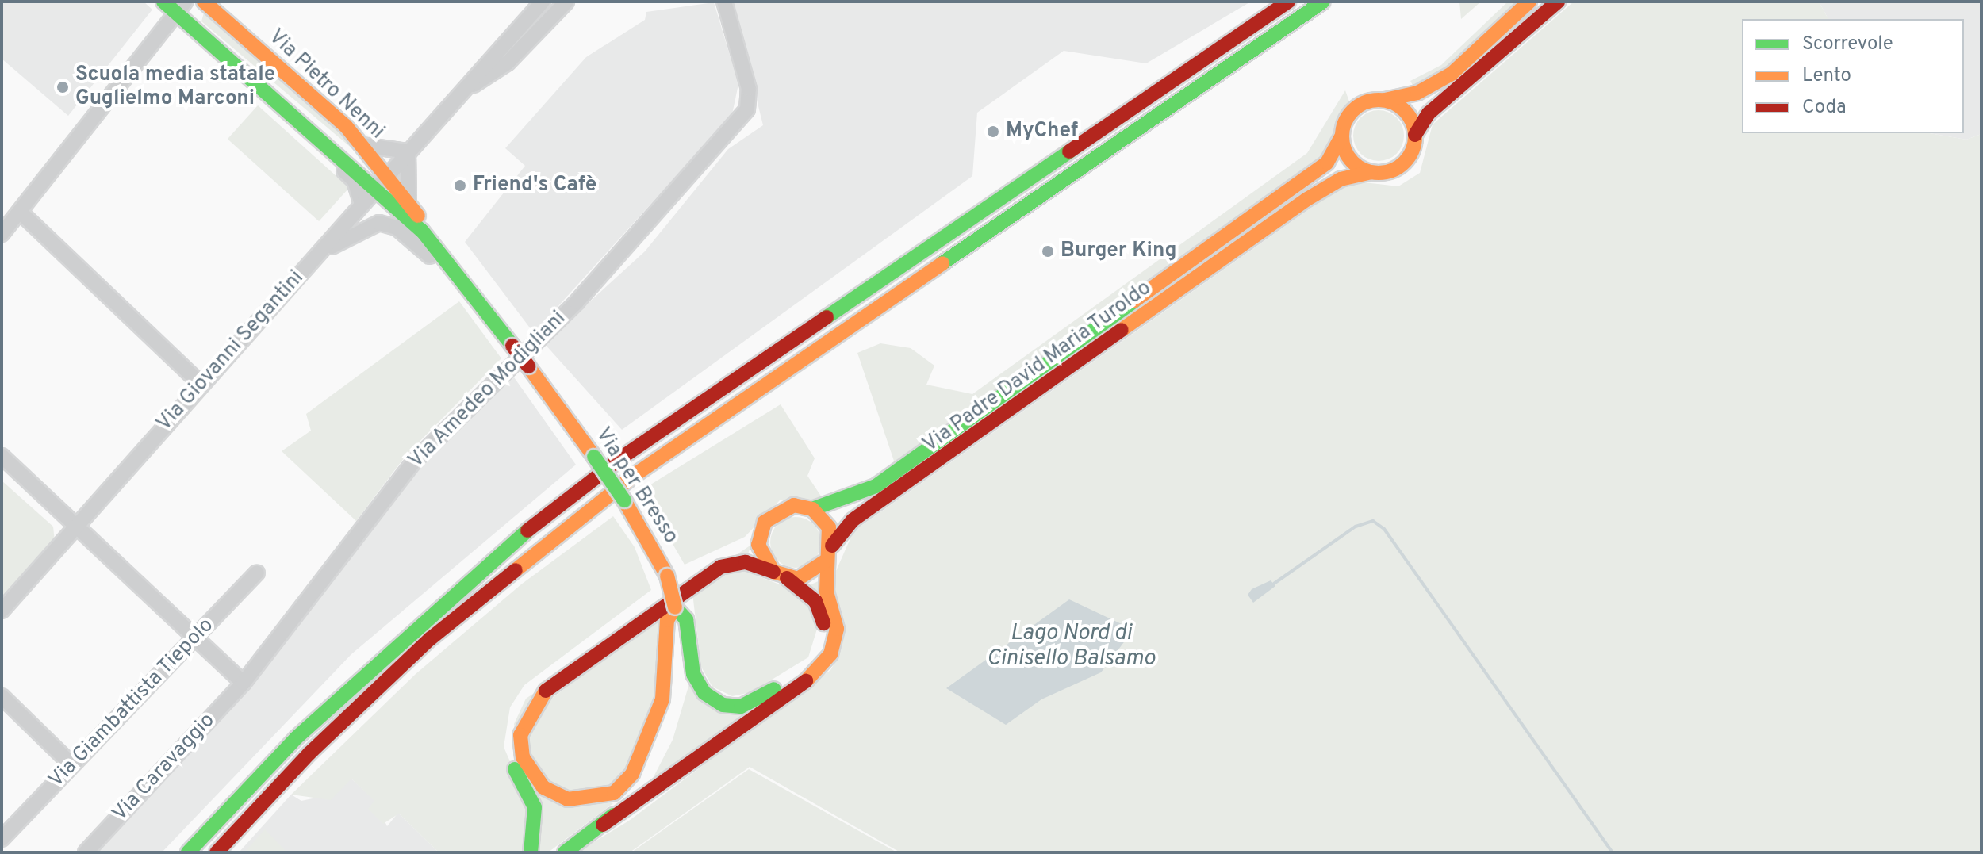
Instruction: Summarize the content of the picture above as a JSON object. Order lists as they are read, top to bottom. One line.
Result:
{"streets":{"main road":["Via Pietro Nenni","Via Padre David Maria Turoldo","Via per Bresso"],"street":["Via Giovanni Segantini","Via Amedeo Modigliani","Via Giambattista Tiepolo","Via Caravaggio"]},"crossings":[["Via Pietro Nenni","Via Giovanni Segantini"],["Via Pietro Nenni","Via per Bresso"],["Via Giovanni Segantini","Via per Bresso"],["Via Amedeo Modigliani","Via Caravaggio"]],"water":["Lago Nord di Cinisello Balsamo"],"places":["Scuola media statale Guglielmo Marconi","MyChef","Friend's Cafè","Burger King"],"legend":["Scorrevole","Lento","Coda"]}
